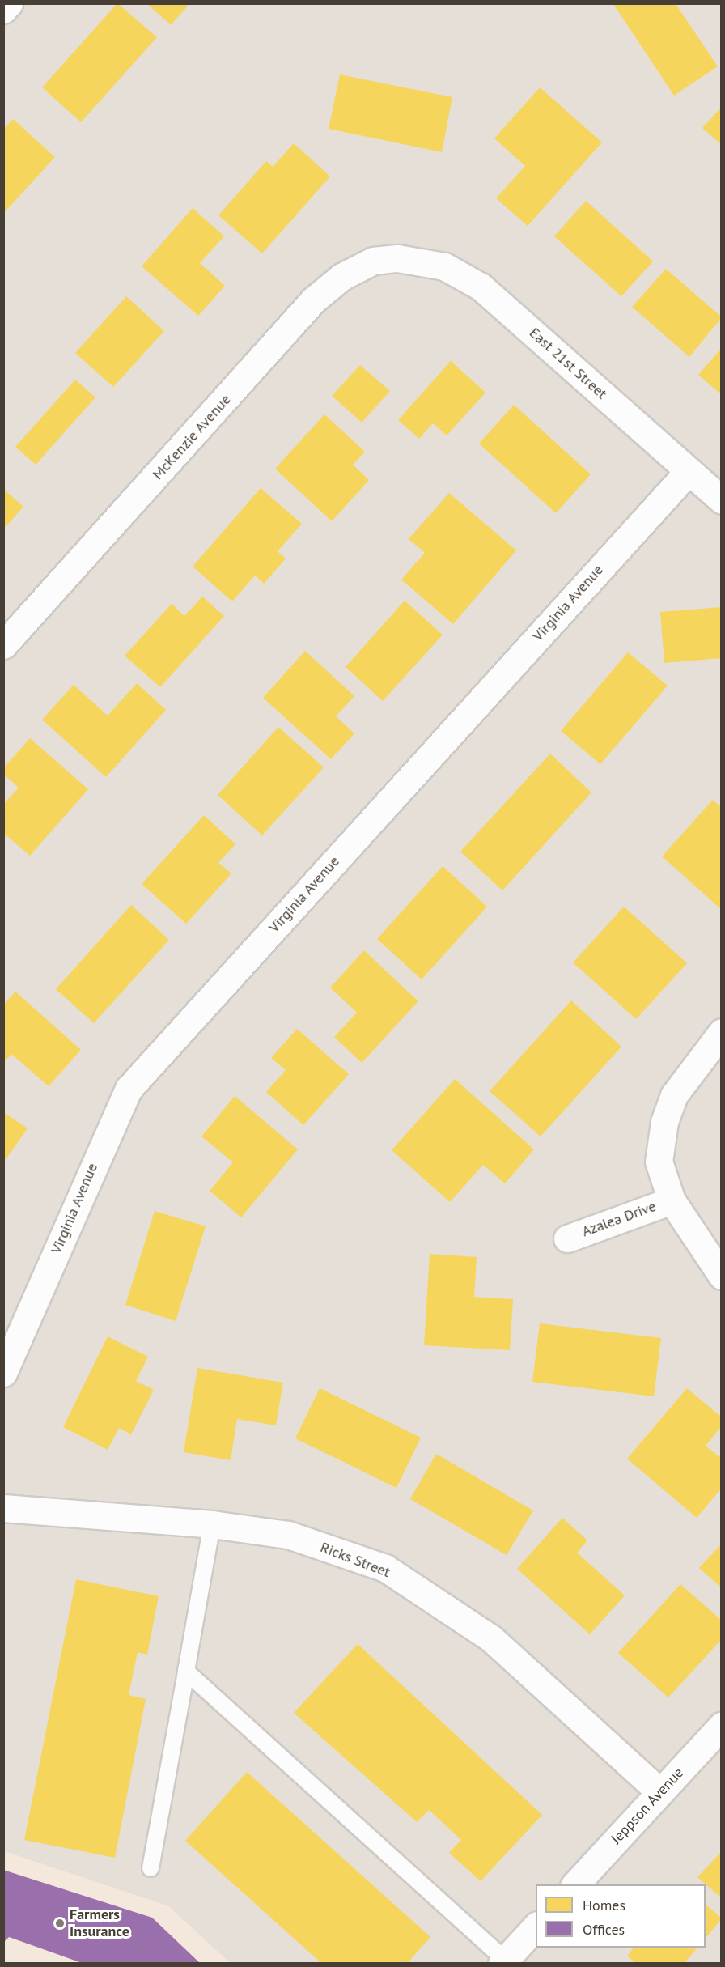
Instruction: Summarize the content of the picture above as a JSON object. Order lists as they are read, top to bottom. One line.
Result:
{"streets":{"street":["East 21st Street","McKenzie Avenue","Virginia Avenue","Azalea Drive","Ricks Street","Jeppson Avenue"]},"crossings":[["East 21st Street","McKenzie Avenue"],["East 21st Street","Virginia Avenue"],["Ricks Street","Jeppson Avenue"]],"places":["Farmers Insurance"],"legend":["Homes","Offices"]}
